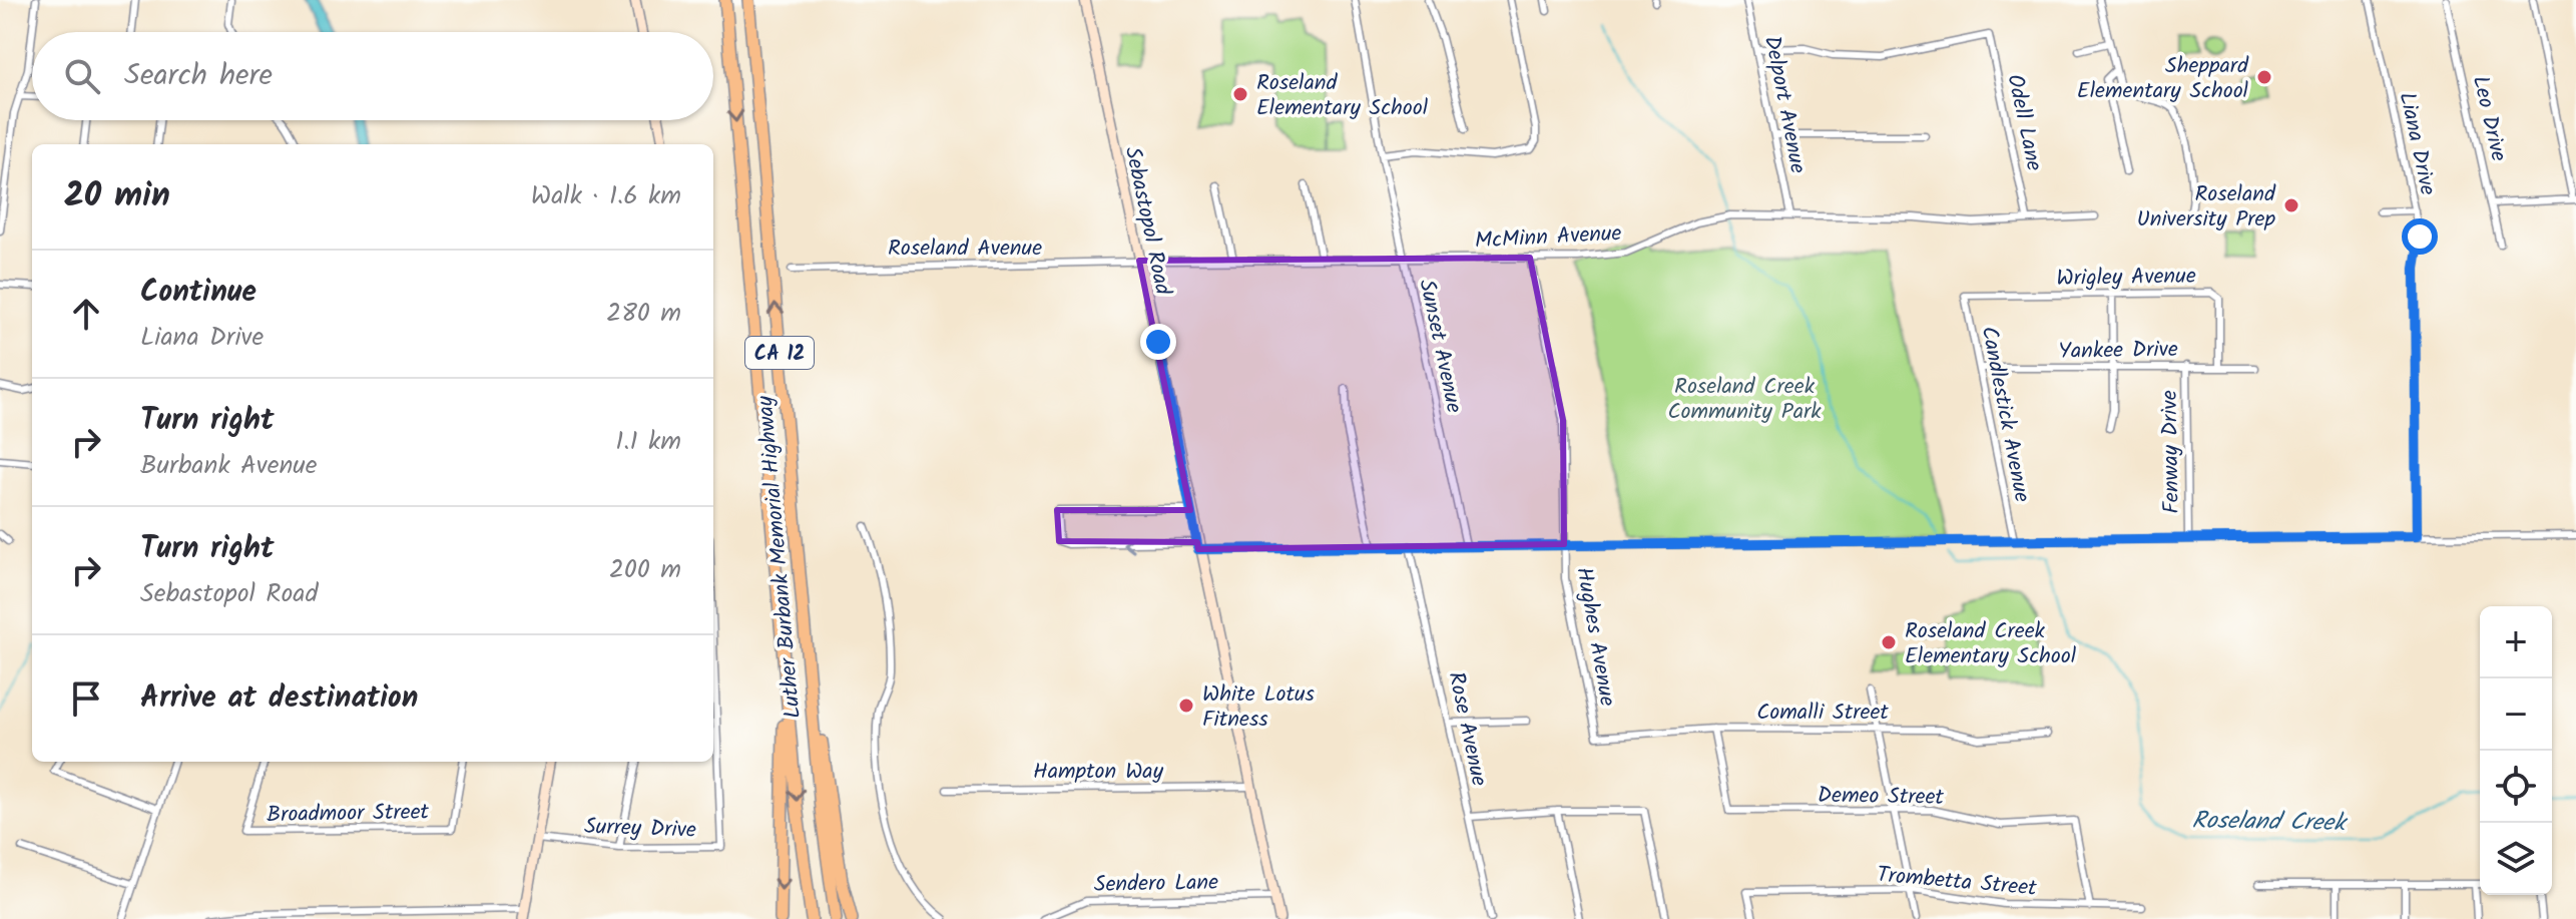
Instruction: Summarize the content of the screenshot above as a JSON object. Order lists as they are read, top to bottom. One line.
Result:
{"streets":{"highway":["CA 12","Luther Burbank Memorial Highway"],"main road":["Sebastopol Road"],"street":["Delport Avenue","Leo Drive","Odell Lane","Liana Drive","McMinn Avenue","Roseland Avenue","Wrigley Avenue","Sunset Avenue","Yankee Drive","Candlestick Avenue","Fenway Drive","Hughes Avenue","Comalli Street","Rose Avenue","Hampton Way","Demeo Street","Broadmoor Street","Surrey Drive","Trombetta Street","Sendero Lane"]},"crossings":[["Delport Avenue","Odell Lane"],["Delport Avenue","McMinn Avenue"],["Odell Lane","McMinn Avenue"],["Sebastopol Road","McMinn Avenue"],["Sebastopol Road","Roseland Avenue"],["Sebastopol Road","Hampton Way"],["Sebastopol Road","Sendero Lane"],["McMinn Avenue","Roseland Avenue"],["McMinn Avenue","Sunset Avenue"],["McMinn Avenue","Hughes Avenue"],["Wrigley Avenue","Yankee Drive"],["Wrigley Avenue","Candlestick Avenue"],["Yankee Drive","Candlestick Avenue"],["Yankee Drive","Fenway Drive"],["Hughes Avenue","Comalli Street"],["Comalli Street","Demeo Street"],["Demeo Street","Trombetta Street"]],"water":["Roseland Creek"],"parks":["Roseland Creek Community Park"],"places":["Sheppard Elementary School","Roseland Elementary School","Roseland University Prep","Roseland Creek Elementary School","White Lotus Fitness"],"page":{"search":"Search here","heading":["20 min","Walk · 1.6 km"],"list":[["Continue","Liana Drive","280 m"],["Turn right","Burbank Avenue","1.1 km"],["Turn right","Sebastopol Road","200 m"],"Arrive at destination"],"map_buttons":["+","−"]}}
